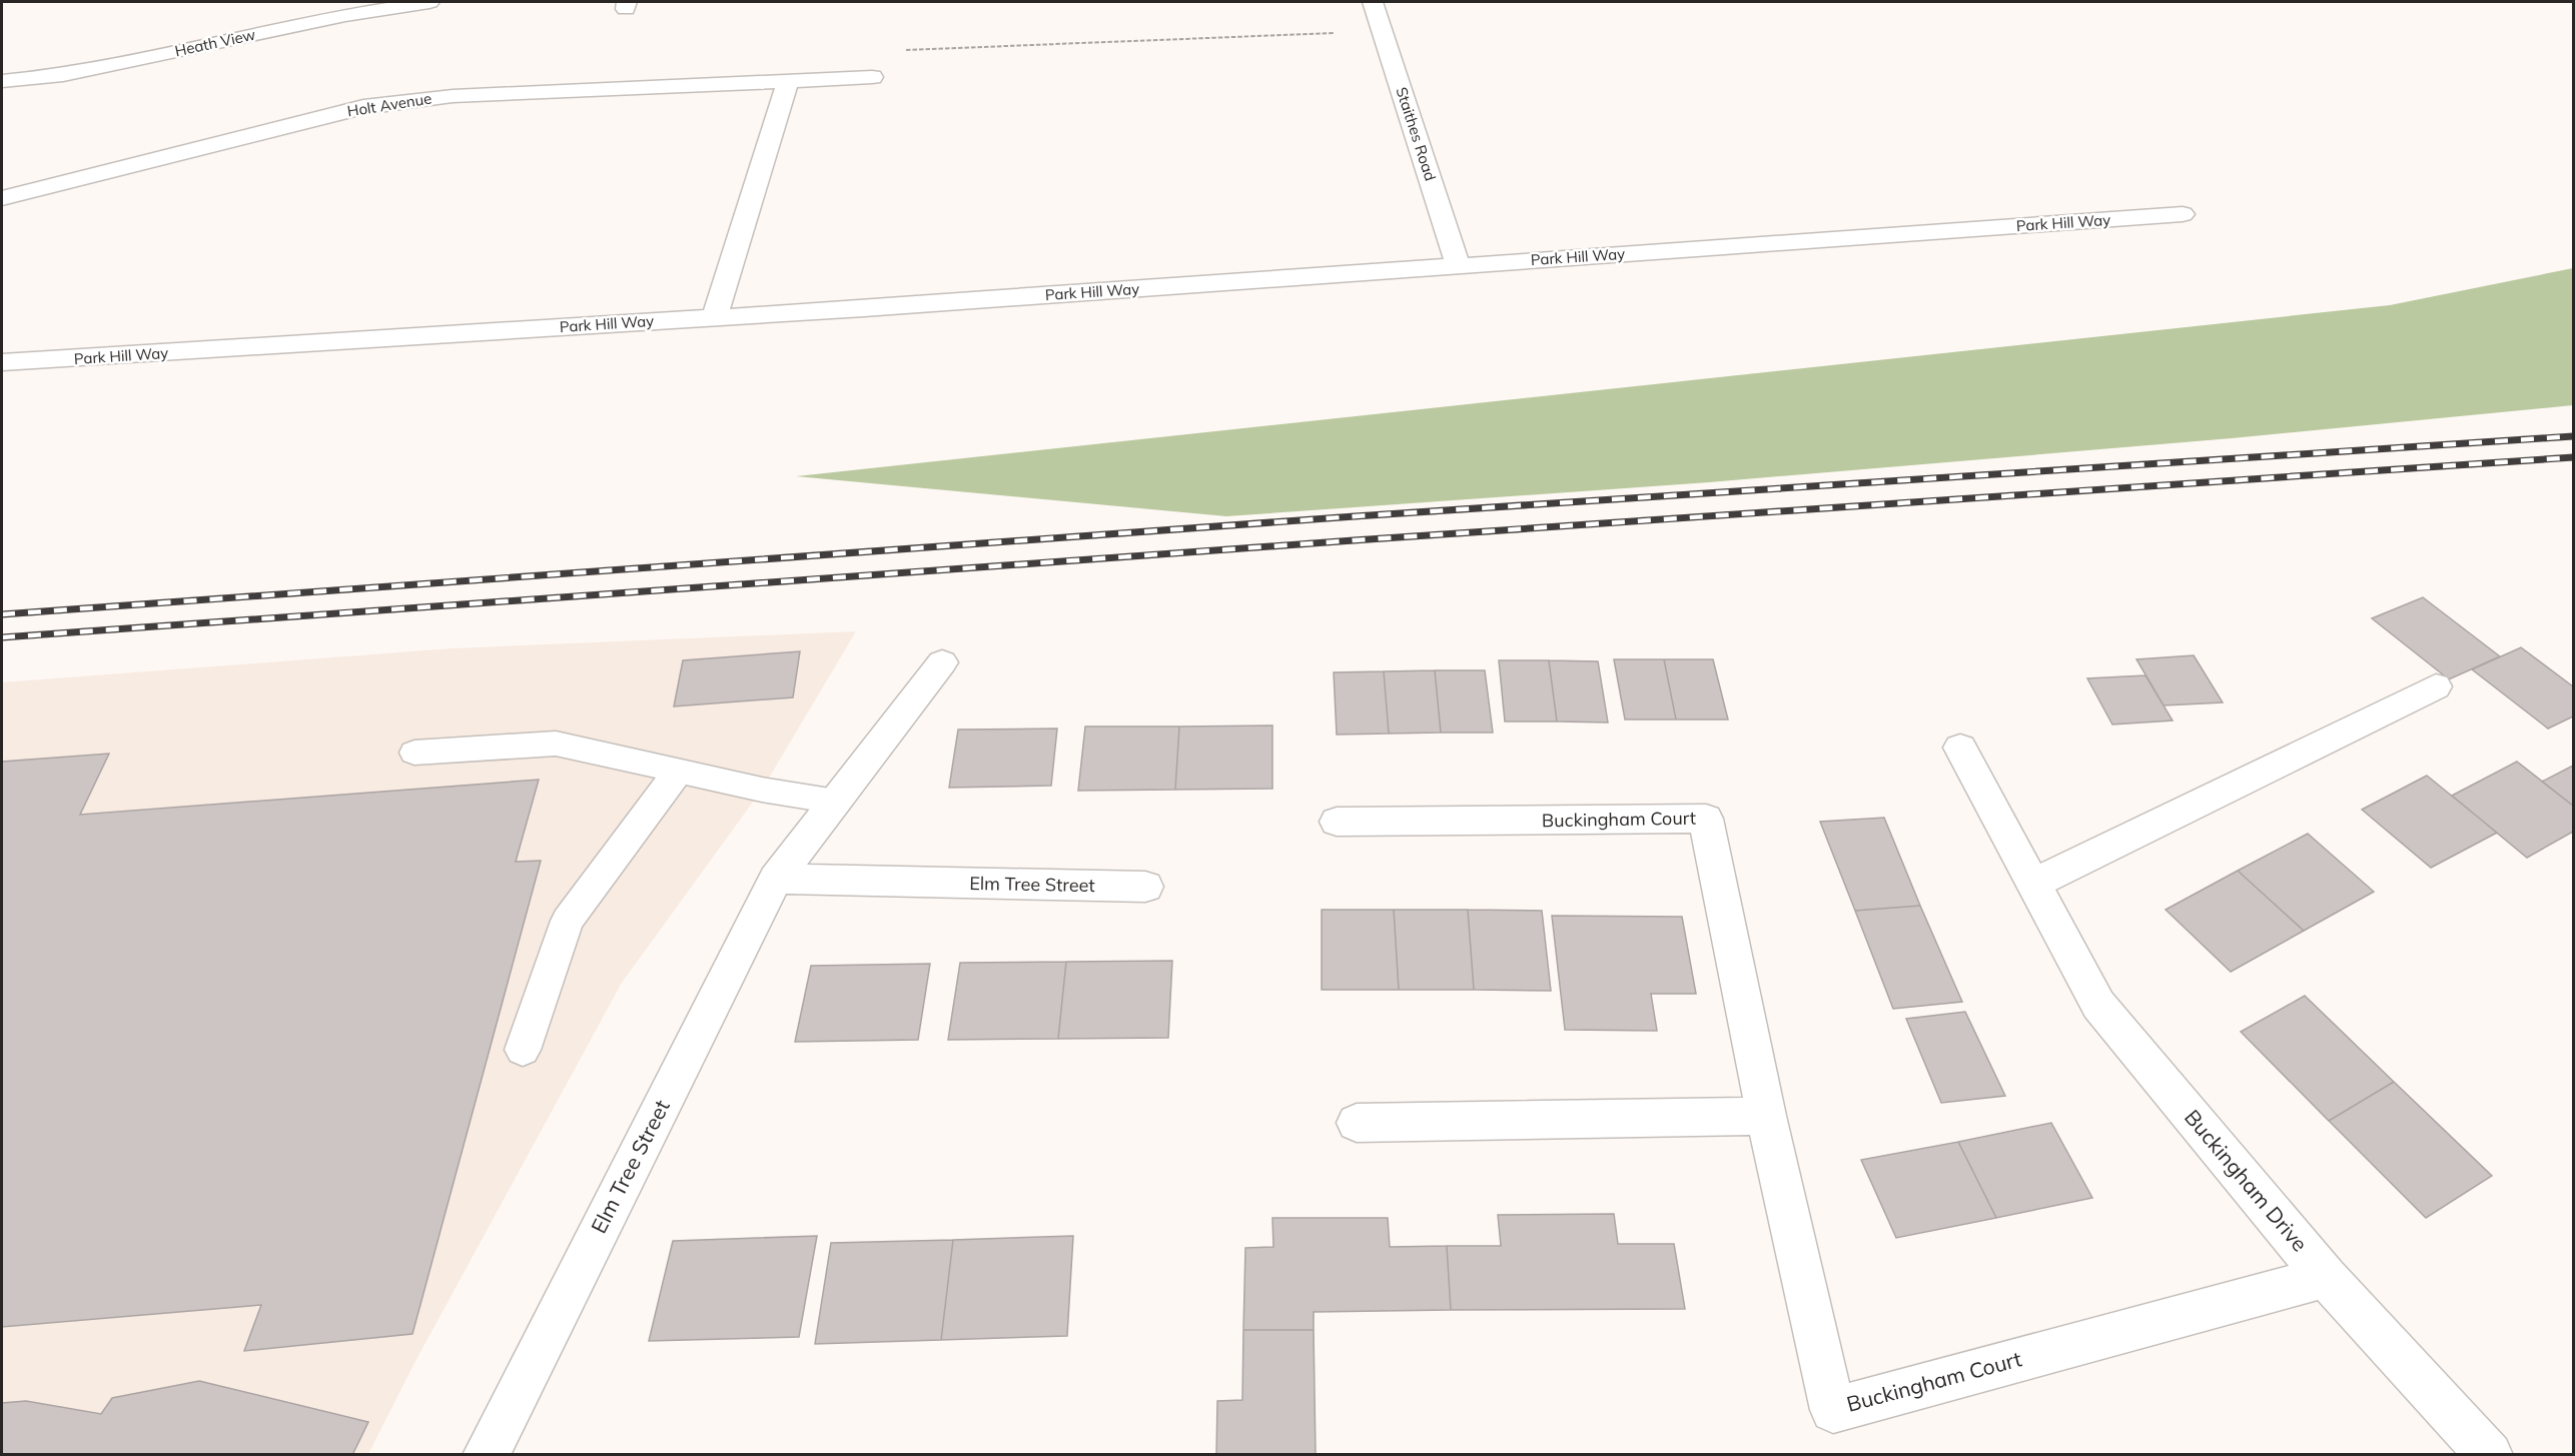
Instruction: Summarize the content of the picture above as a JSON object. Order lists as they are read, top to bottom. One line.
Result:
{"streets":{"street":["Heath View","Holt Avenue","Staithes Road","Park Hill Way","Buckingham Court","Elm Tree Street","Buckingham Drive"]},"crossings":[["Staithes Road","Park Hill Way"],["Buckingham Court","Buckingham Drive"]]}
